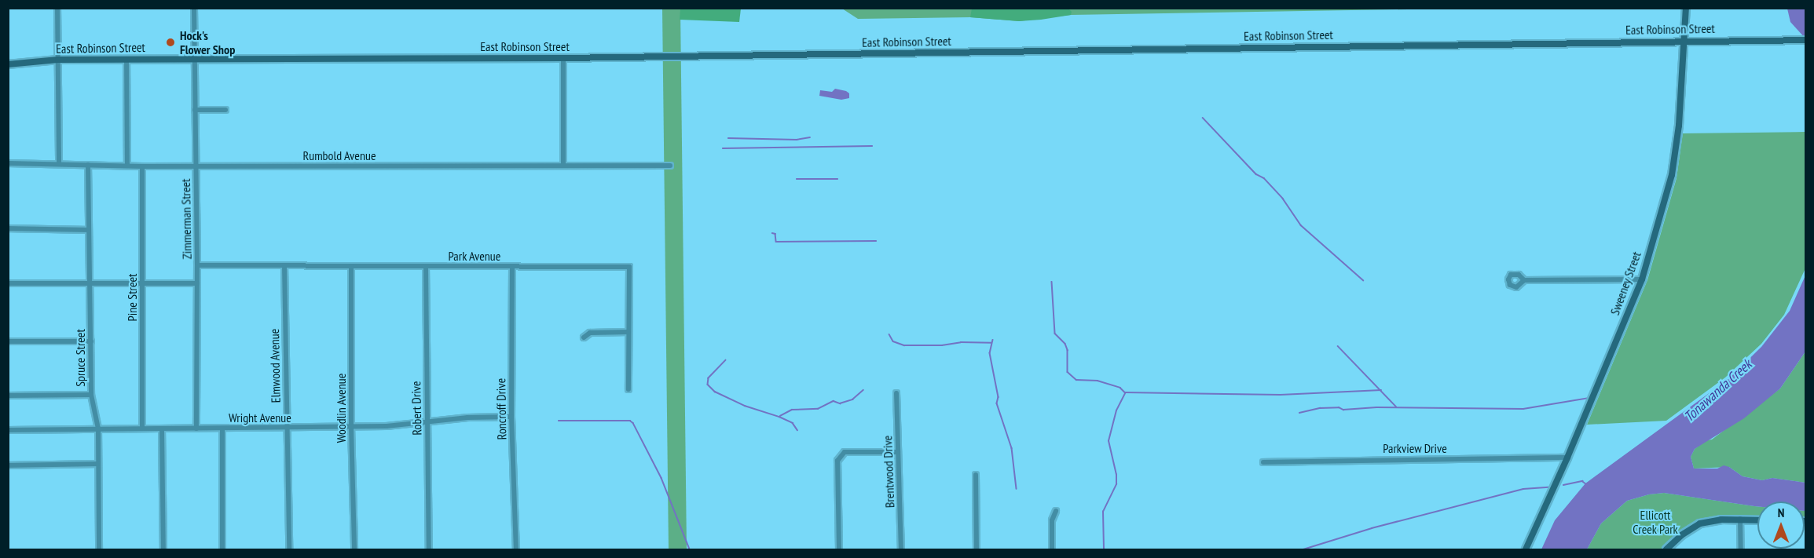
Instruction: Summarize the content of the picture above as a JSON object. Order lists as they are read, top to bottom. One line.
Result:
{"streets":{"street":["East Robinson Street","Rumbold Avenue","Zimmerman Street","Park Avenue","Sweeney Street","Pine Street","Spruce Street","Elmwood Avenue","Woodlin Avenue","Robert Drive","Roncroff Drive","Wright Avenue","Parkview Drive","Brentwood Drive"]},"crossings":[["East Robinson Street","Zimmerman Street"],["East Robinson Street","Sweeney Street"],["Rumbold Avenue","Zimmerman Street"],["Rumbold Avenue","Pine Street"],["Rumbold Avenue","Spruce Street"],["Zimmerman Street","Park Avenue"],["Zimmerman Street","Wright Avenue"],["Park Avenue","Elmwood Avenue"],["Park Avenue","Woodlin Avenue"],["Park Avenue","Robert Drive"],["Park Avenue","Roncroff Drive"],["Sweeney Street","Parkview Drive"],["Pine Street","Wright Avenue"],["Spruce Street","Wright Avenue"],["Elmwood Avenue","Wright Avenue"],["Woodlin Avenue","Wright Avenue"],["Robert Drive","Wright Avenue"],["Roncroff Drive","Wright Avenue"]],"water":["Tonawanda Creek"],"parks":["Ellicott Creek Park"],"places":["Hock's Flower Shop"],"north":"top"}
